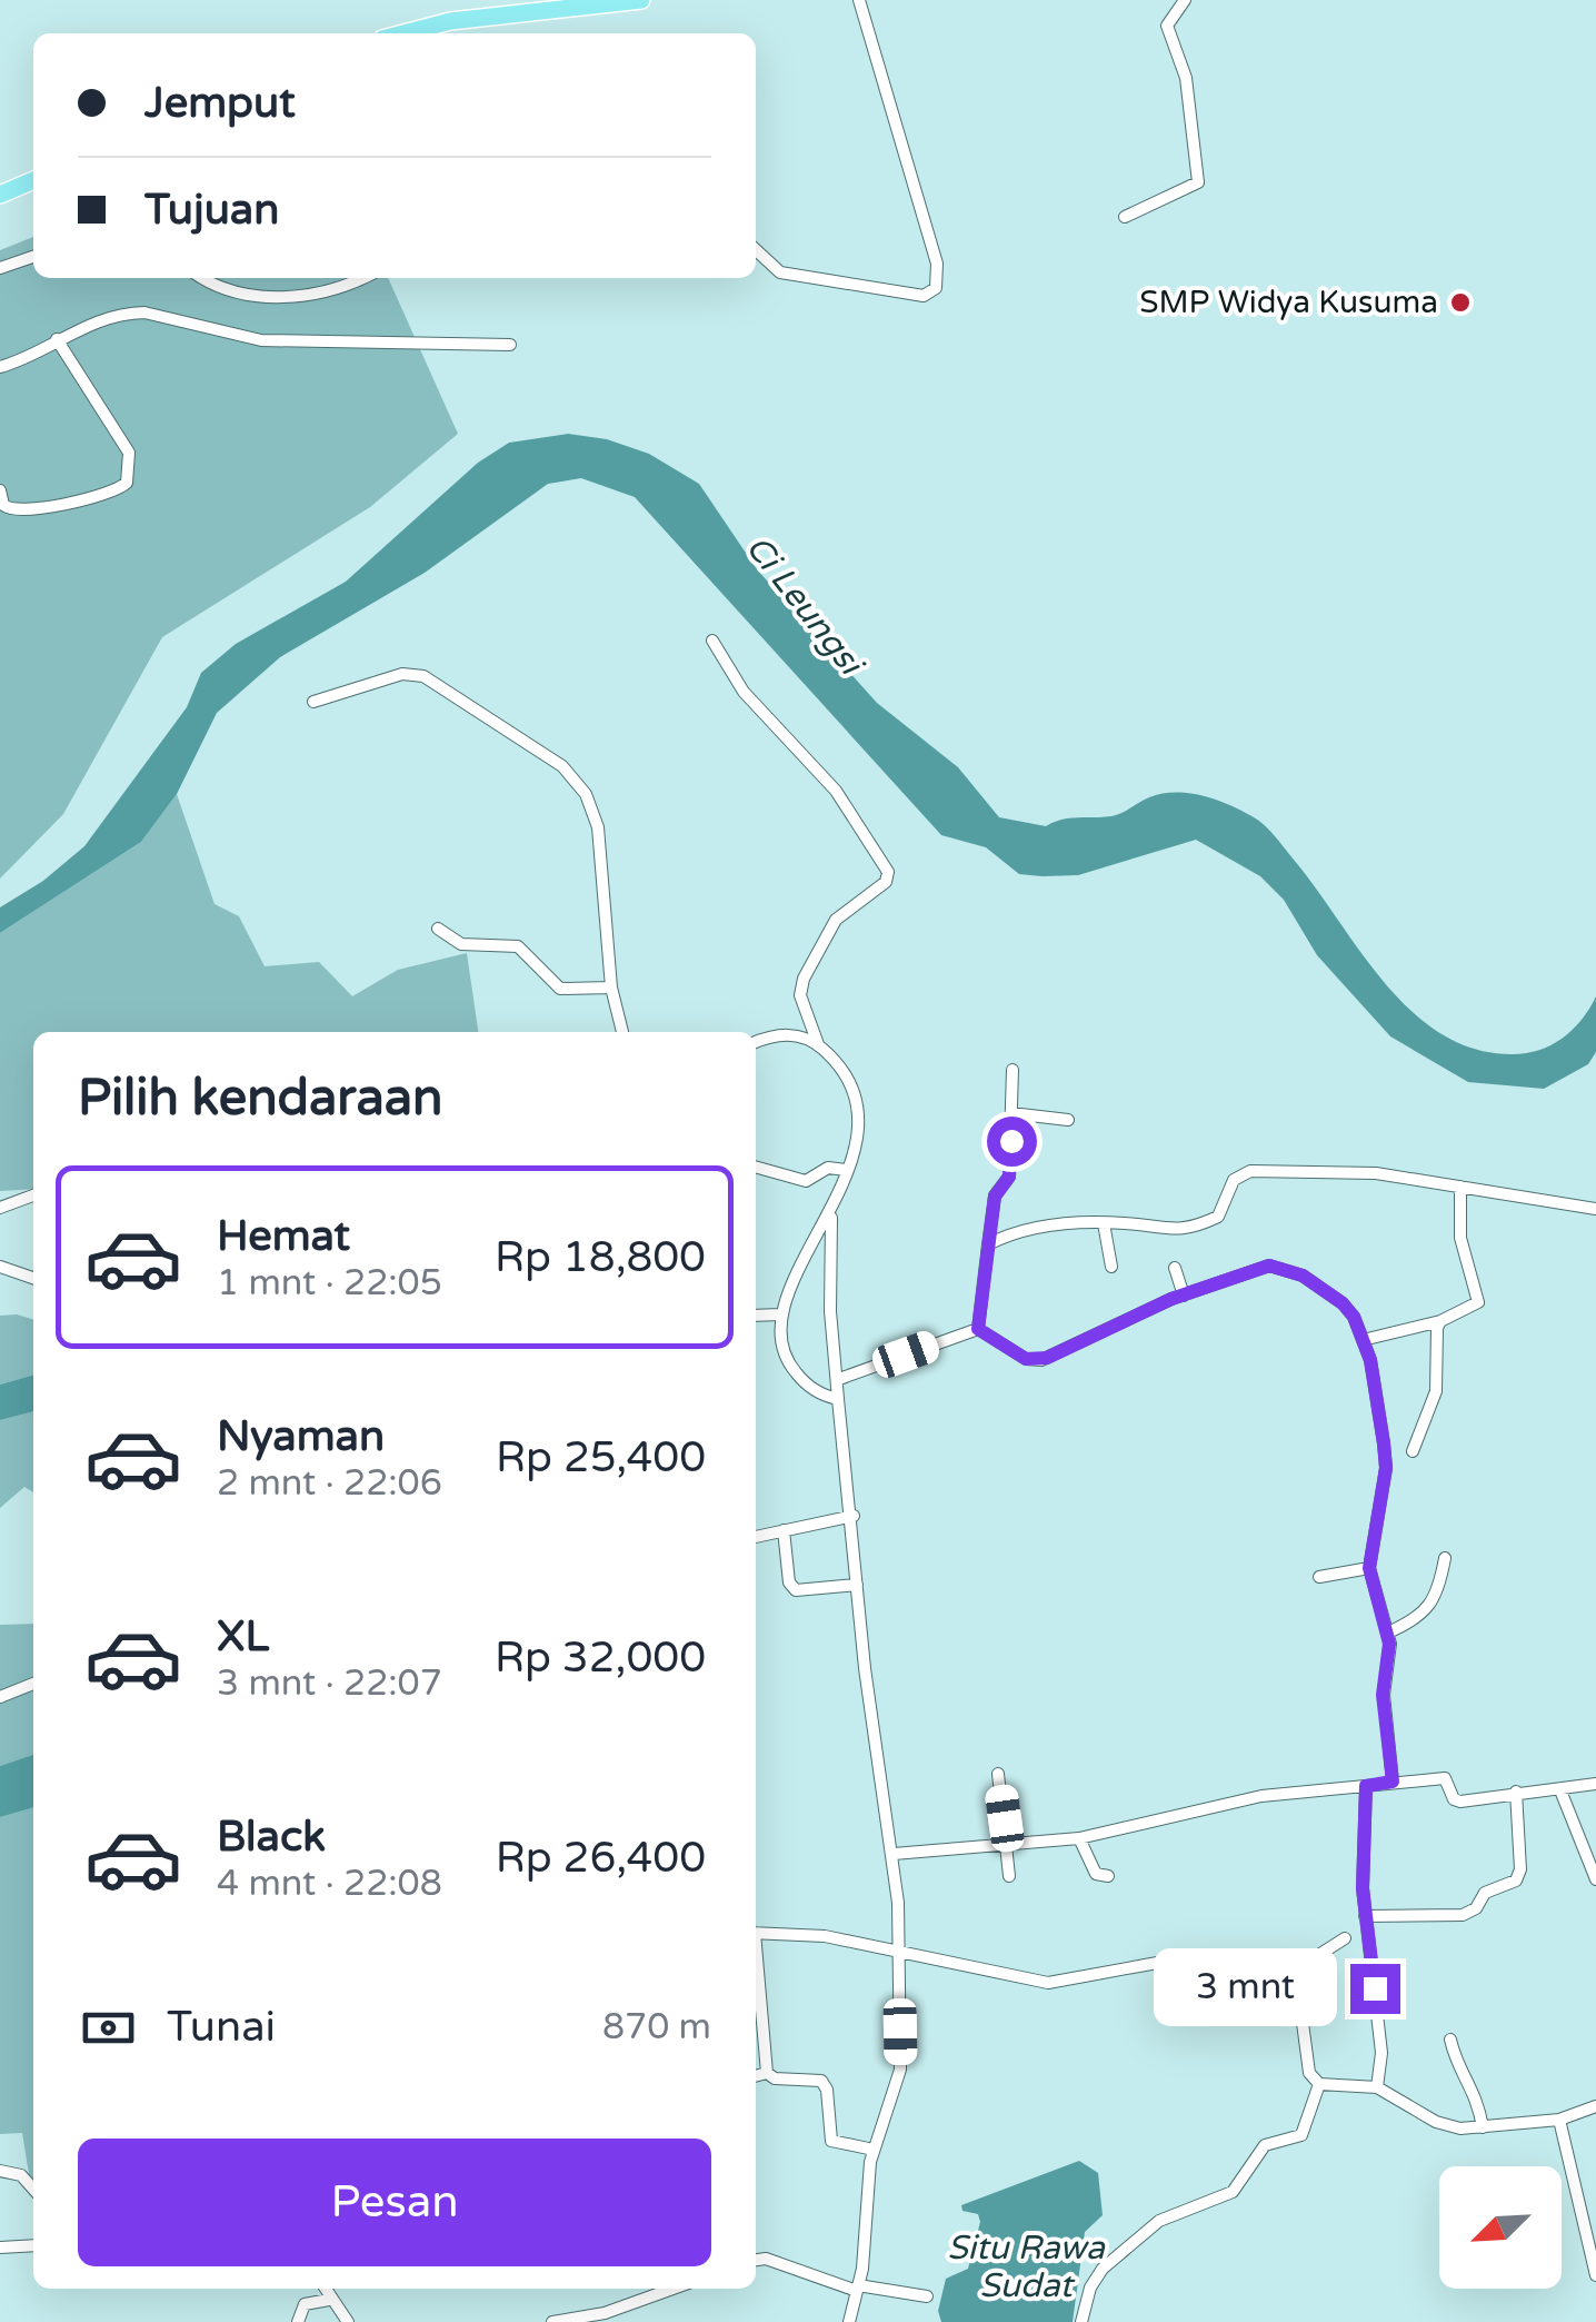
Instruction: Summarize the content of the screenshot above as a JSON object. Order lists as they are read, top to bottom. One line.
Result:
{"water":["Ci Leungsi","Situ Rawa Sudat"],"places":["SMP Widya Kusuma"],"north":"bottom left","page":{"banner":["Jemput","Tujuan"],"heading":"Pilih kendaraan","list":[{"name":"Hemat","note":"1 mnt · 22:05","value":"Rp 18,800"},{"name":"Nyaman","note":"2 mnt · 22:06","value":"Rp 25,400"},{"name":"XL","note":"3 mnt · 22:07","value":"Rp 32,000"},{"name":"Black","note":"4 mnt · 22:08","value":"Rp 26,400"}],"bubble":"3 mnt","pay":["Tunai","870 m"],"buttons":"Pesan"}}
